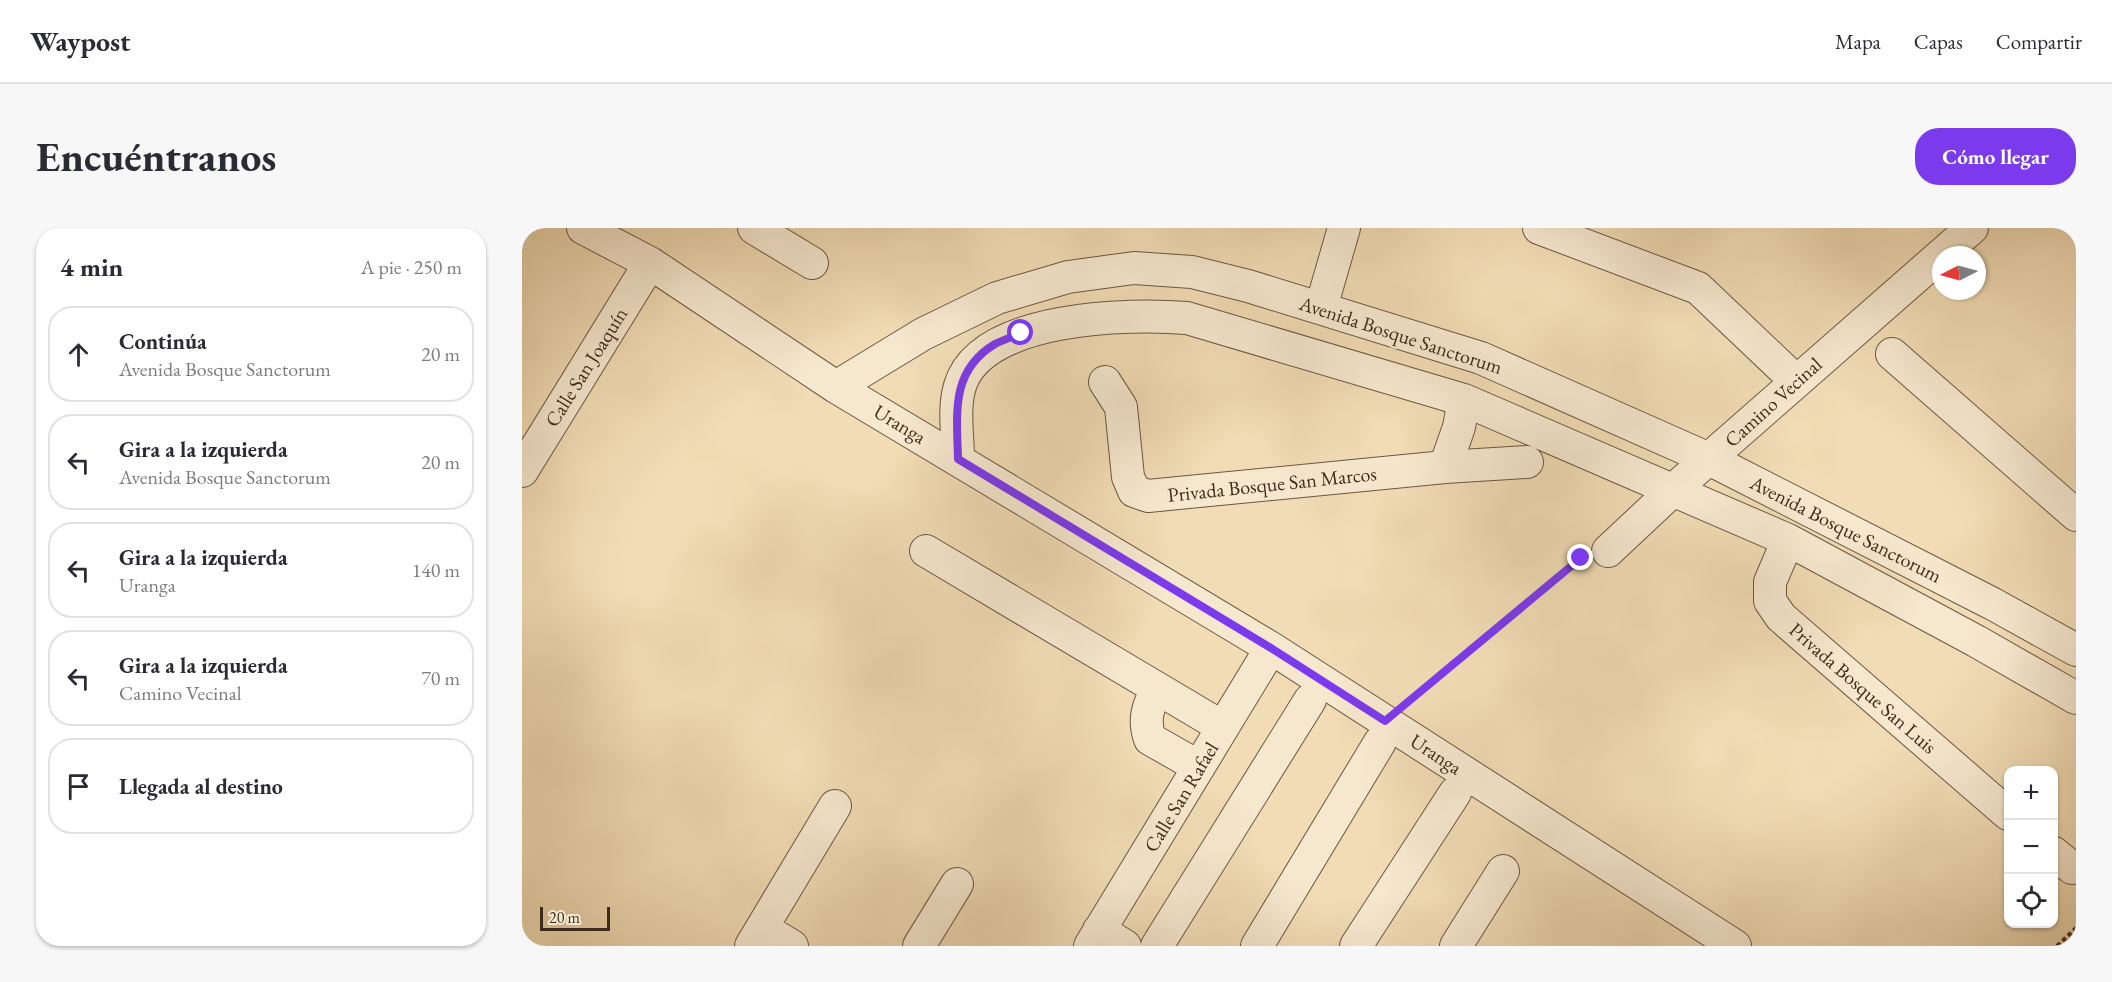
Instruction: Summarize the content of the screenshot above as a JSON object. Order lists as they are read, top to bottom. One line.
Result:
{"streets":{"street":["Avenida Bosque Sanctorum","Calle San Joaquín","Camino Vecinal","Uranga","Privada Bosque San Marcos","Privada Bosque San Luis","Calle San Rafael"]},"crossings":[["Avenida Bosque Sanctorum","Camino Vecinal"],["Avenida Bosque Sanctorum","Uranga"],["Avenida Bosque Sanctorum","Privada Bosque San Luis"],["Calle San Joaquín","Uranga"],["Uranga","Calle San Rafael"]],"scale_bar":"20 m","north":"left","page":{"header":"Waypost","nav":["Mapa","Capas","Compartir"],"buttons":"Cómo llegar","title":"Encuéntranos","heading":["4 min","A pie · 250 m"],"list":[["Continúa","Avenida Bosque Sanctorum","20 m"],["Gira a la izquierda","Avenida Bosque Sanctorum","20 m"],["Gira a la izquierda","Uranga","140 m"],["Gira a la izquierda","Camino Vecinal","70 m"],"Llegada al destino"],"map_buttons":["+","−"],"scale":"20 m"}}
